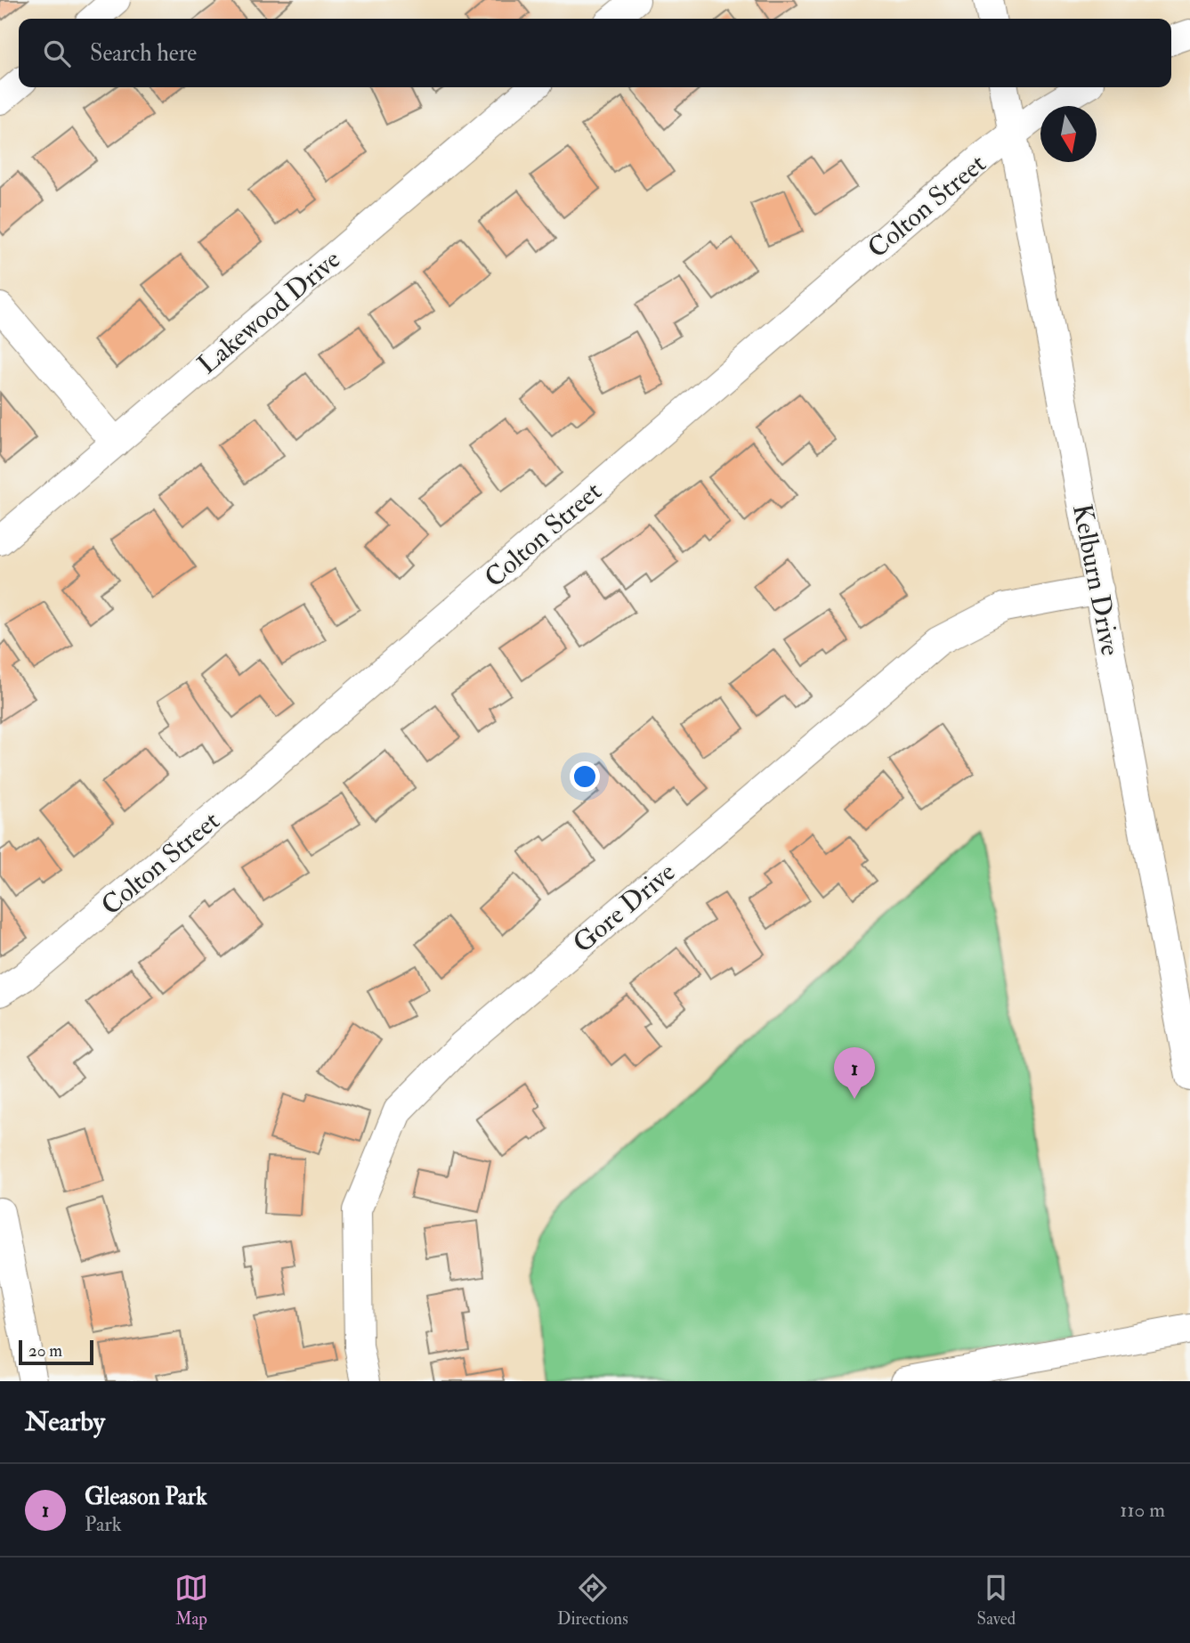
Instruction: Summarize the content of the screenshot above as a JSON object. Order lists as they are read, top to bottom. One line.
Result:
{"streets":{"street":["Colton Street","Lakewood Drive","Kelburn Drive","Gore Drive"]},"crossings":[["Colton Street","Kelburn Drive"],["Kelburn Drive","Gore Drive"]],"scale_bar":"20 m","north":"bottom","page":{"search":"Search here","pins":"1","scale":"20 m","heading":"Nearby","list":[{"mark":"1","name":"Gleason Park","note":"Park","value":"110 m"}],"nav":["Map","Directions","Saved"]}}
